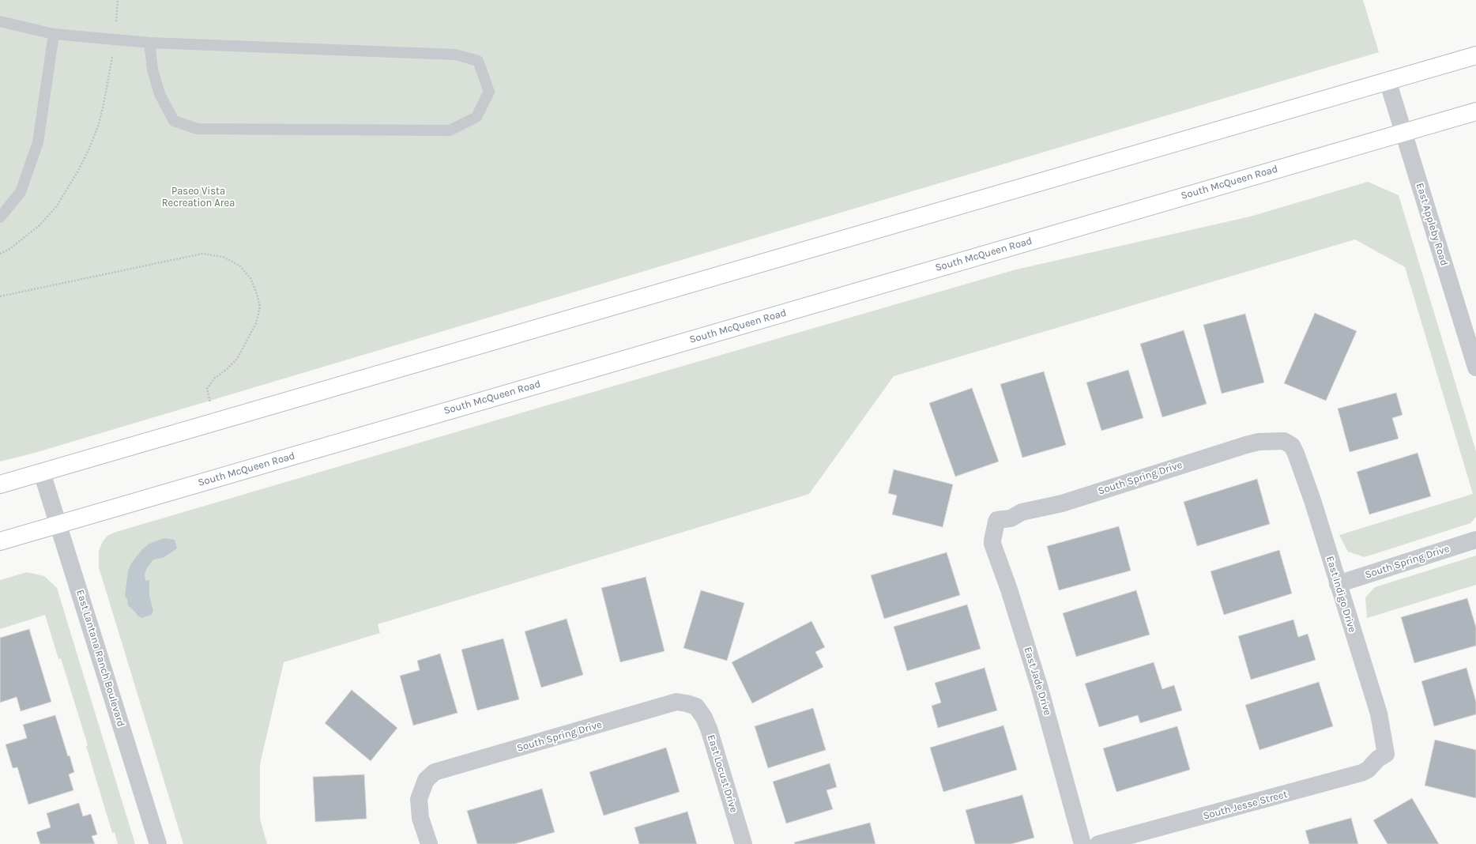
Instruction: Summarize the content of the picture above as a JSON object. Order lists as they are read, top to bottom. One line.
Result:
{"streets":{"main road":["South McQueen Road"],"street":["East Appleby Road","South Spring Drive","East Indigo Drive","East Lantana Ranch Boulevard","East Jade Drive","East Locust Drive","South Jesse Street"]},"crossings":[["South McQueen Road","East Appleby Road"],["South McQueen Road","East Lantana Ranch Boulevard"],["South Spring Drive","East Indigo Drive"],["South Spring Drive","East Jade Drive"],["South Spring Drive","East Locust Drive"],["East Indigo Drive","South Jesse Street"]],"parks":["Paseo Vista Recreation Area"]}
